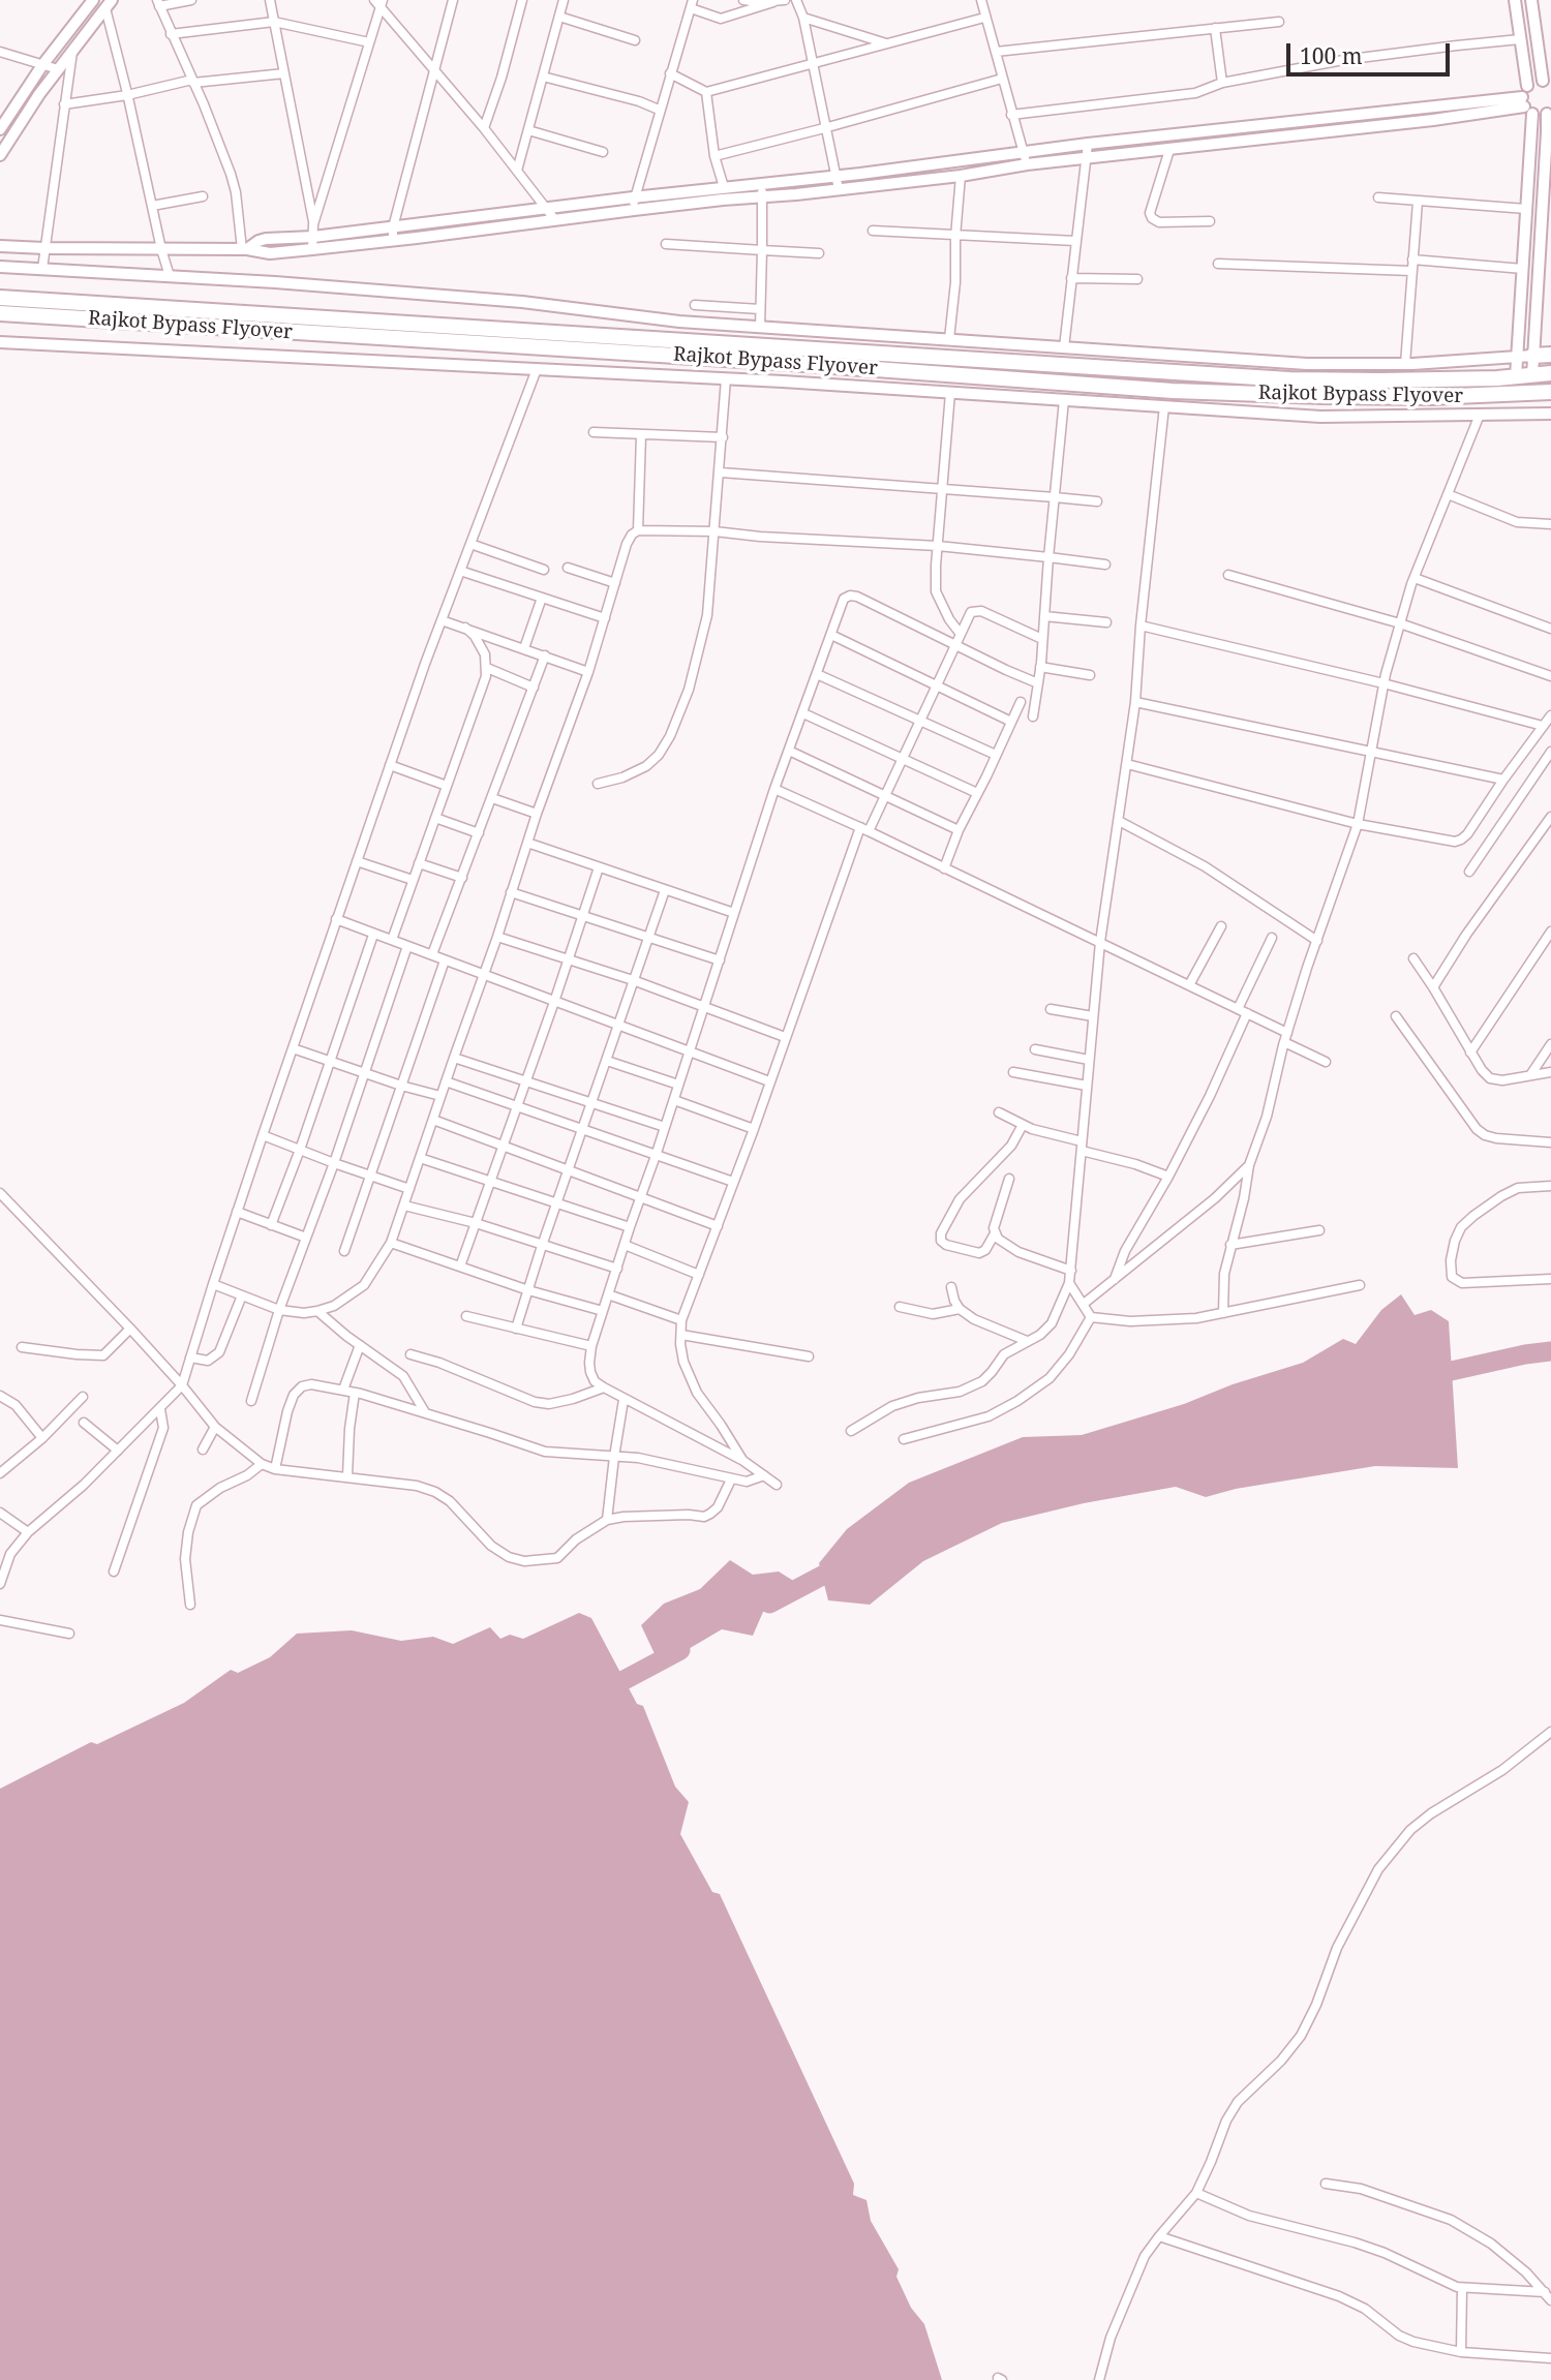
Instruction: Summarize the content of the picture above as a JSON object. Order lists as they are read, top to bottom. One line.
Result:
{"streets":{"main road":["Rajkot Bypass Flyover"]},"scale_bar":"100 m"}
